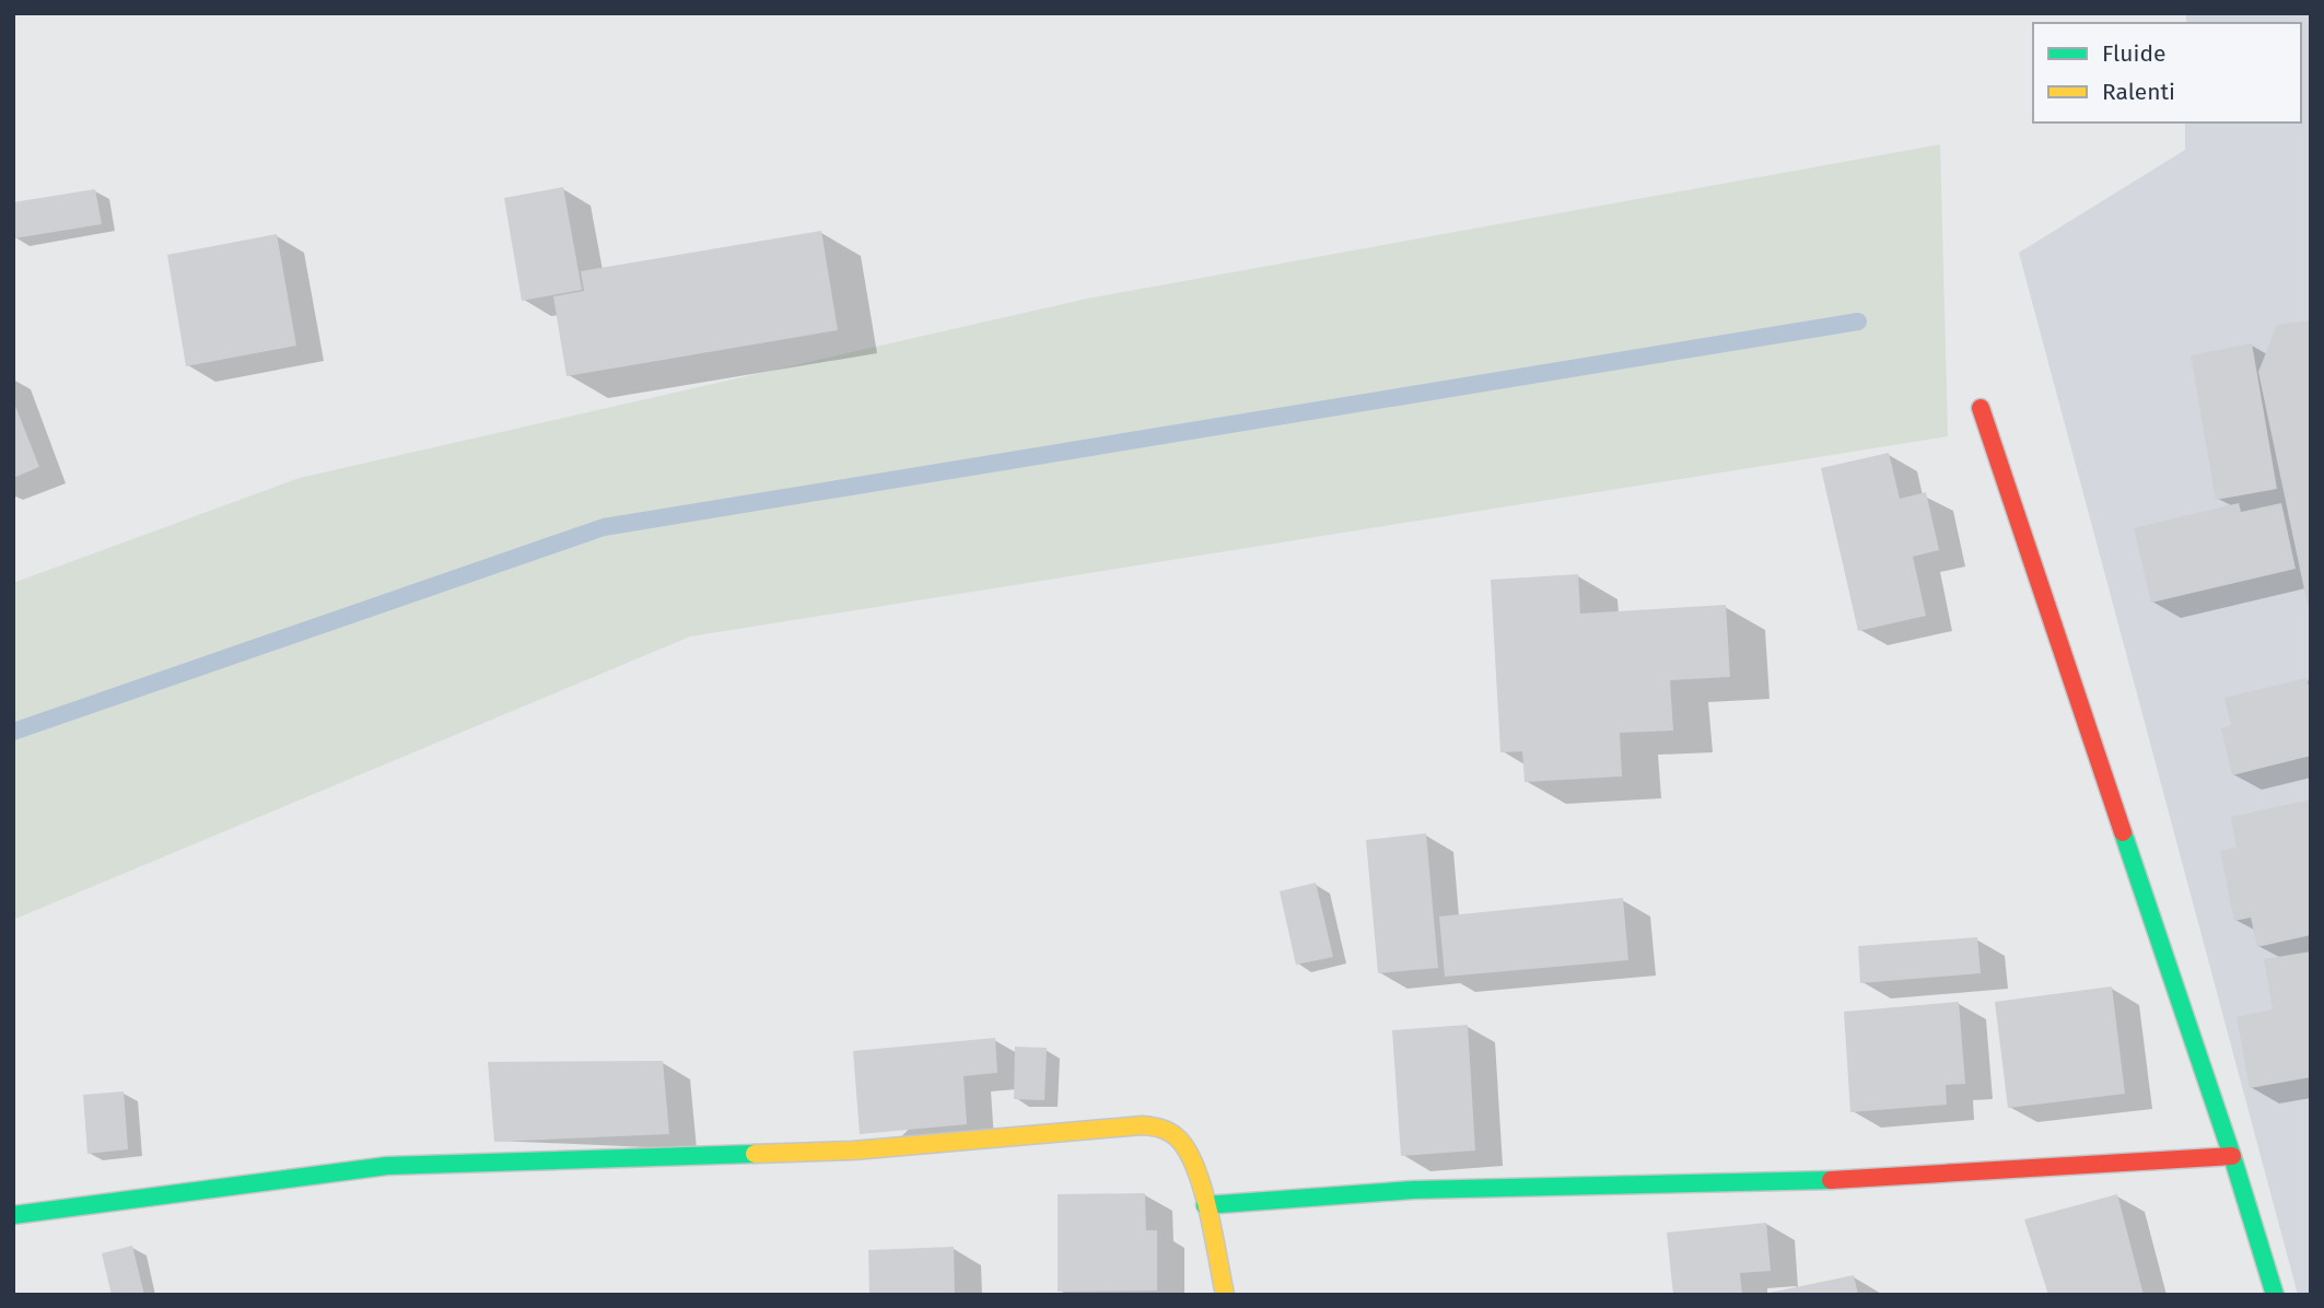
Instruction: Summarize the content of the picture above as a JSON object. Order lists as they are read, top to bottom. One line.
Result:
{"legend":["Fluide","Ralenti"]}
